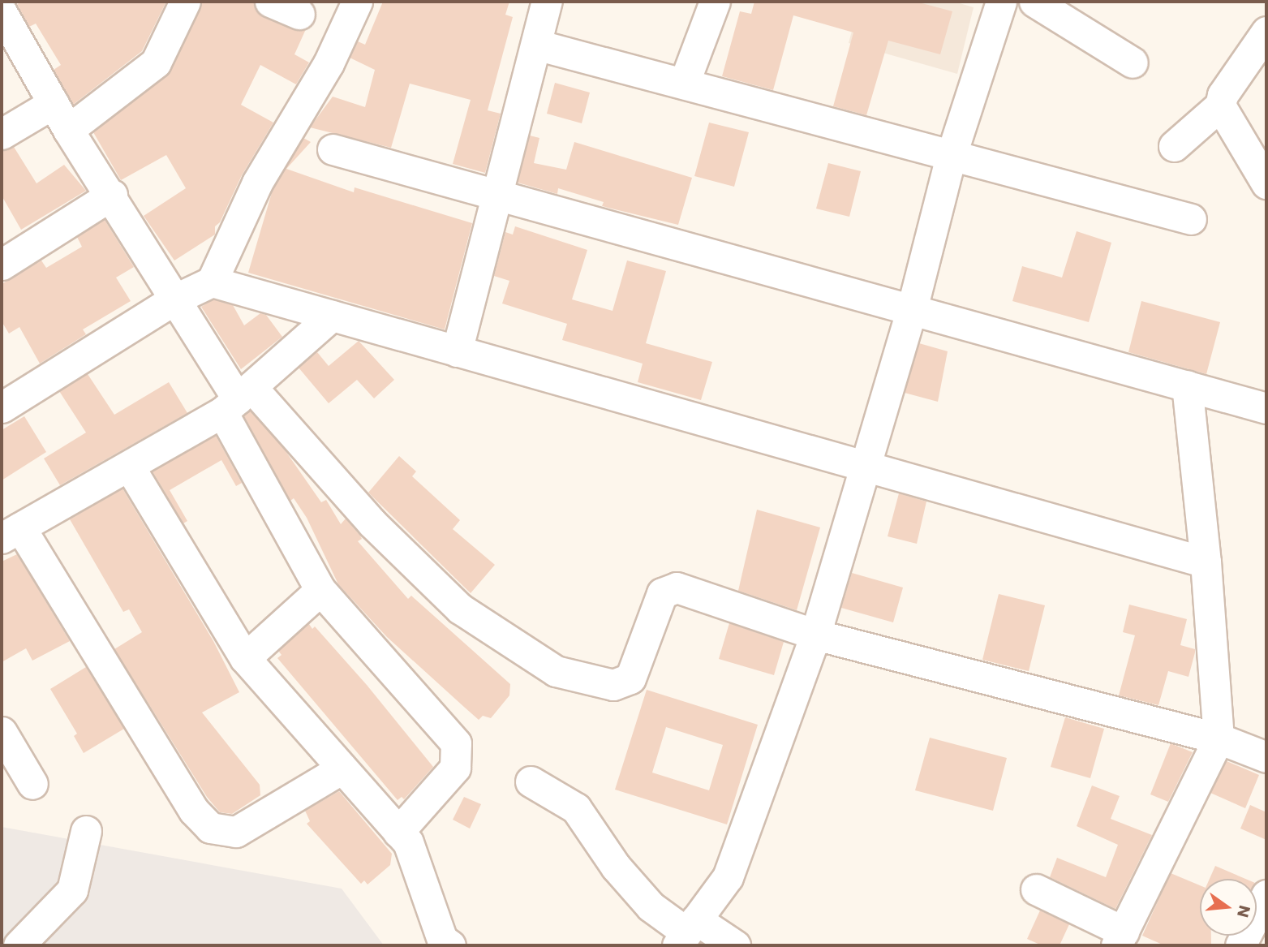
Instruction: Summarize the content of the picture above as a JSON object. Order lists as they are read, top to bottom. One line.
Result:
{"north":"right"}
